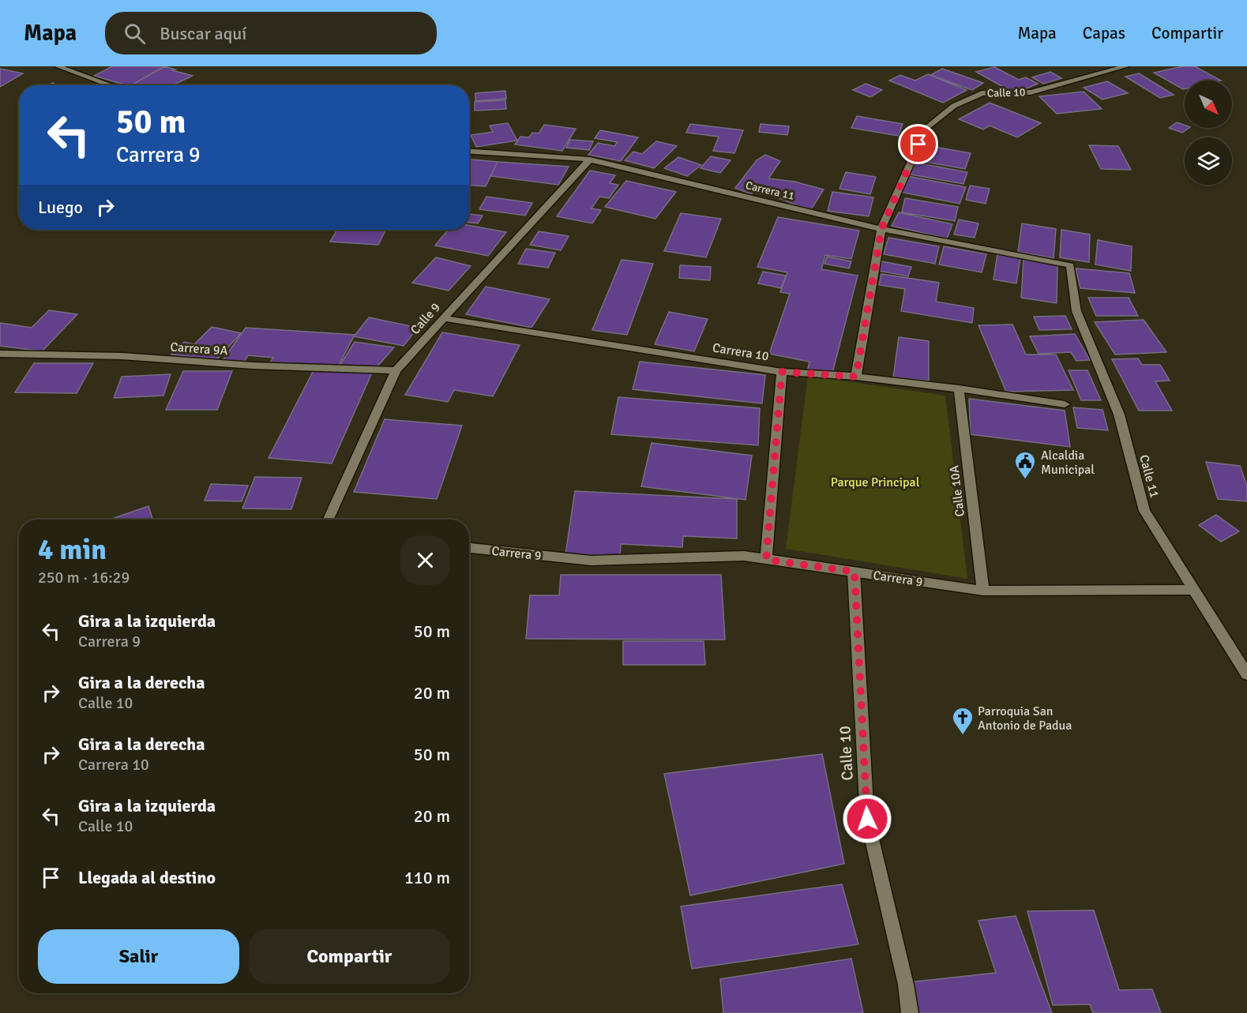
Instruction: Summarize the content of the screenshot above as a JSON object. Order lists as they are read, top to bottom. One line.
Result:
{"streets":{"street":["Calle 10","Carrera 11","Calle 9","Carrera 9A","Carrera 10","Calle 11","Calle 10A","Carrera 9"]},"crossings":[["Calle 10","Carrera 11"],["Calle 10","Carrera 10"],["Calle 10","Carrera 9"],["Carrera 11","Calle 9"],["Carrera 11","Calle 11"],["Calle 9","Carrera 9A"],["Calle 9","Carrera 10"],["Carrera 10","Calle 10A"],["Calle 11","Carrera 9"],["Calle 10A","Carrera 9"]],"parks":["Parque Principal"],"places":{"public building":["Alcaldia Municipal"],"church":["Parroquia San Antonio de Padua"]},"north":"bottom right","page":{"header":"Mapa","search":"Buscar aquí","nav":["Mapa","Capas","Compartir"],"turn":["50 m","Carrera 9"],"then":"Luego","heading":["4 min","250 m · 16:29"],"list":[{"name":"Gira a la izquierda","note":"Carrera 9","value":"50 m"},{"name":"Gira a la derecha","note":"Calle 10","value":"20 m"},{"name":"Gira a la derecha","note":"Carrera 10","value":"50 m"},{"name":"Gira a la izquierda","note":"Calle 10","value":"20 m"},{"name":"Llegada al destino","value":"110 m"}],"buttons":["Salir","Compartir"]}}
